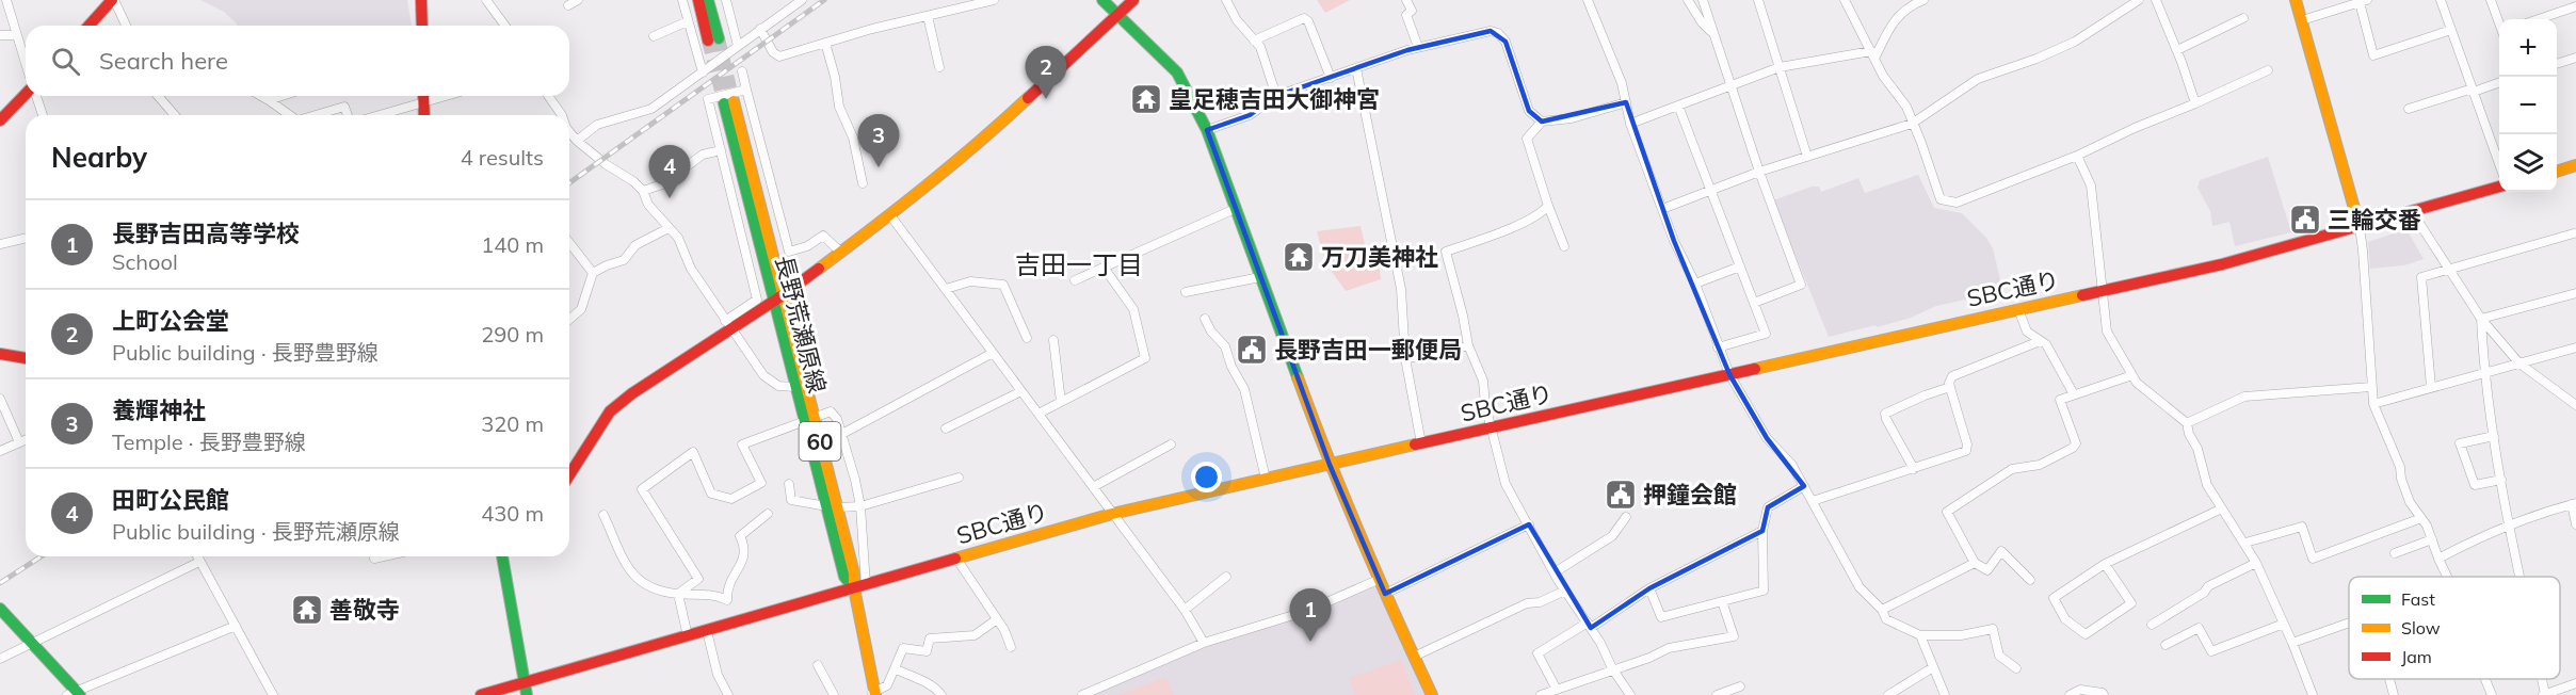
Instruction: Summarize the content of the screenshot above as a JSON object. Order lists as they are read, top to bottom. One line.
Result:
{"streets":{"street":["SBC通り","長野荒瀬原線","60"]},"crossings":[["SBC通り","長野荒瀬原線"]],"districts":["吉田一丁目"],"places":{"temple":["皇足穂吉田大御神宮","万刀美神社","善敬寺"],"public building":["三輪交番","長野吉田一郵便局","押鐘会館"]},"legend":["Fast","Slow","Jam"],"page":{"map_buttons":["+","−"],"search":"Search here","pins":["2","3","4","1"],"heading":["Nearby","4 results"],"list":[{"mark":"1","name":"長野吉田高等学校","note":"School","value":"140 m"},{"mark":"2","name":"上町公会堂","note":"Public building · 長野豊野線","value":"290 m"},{"mark":"3","name":"養輝神社","note":"Temple · 長野豊野線","value":"320 m"},{"mark":"4","name":"田町公民館","note":"Public building · 長野荒瀬原線","value":"430 m"}]}}
